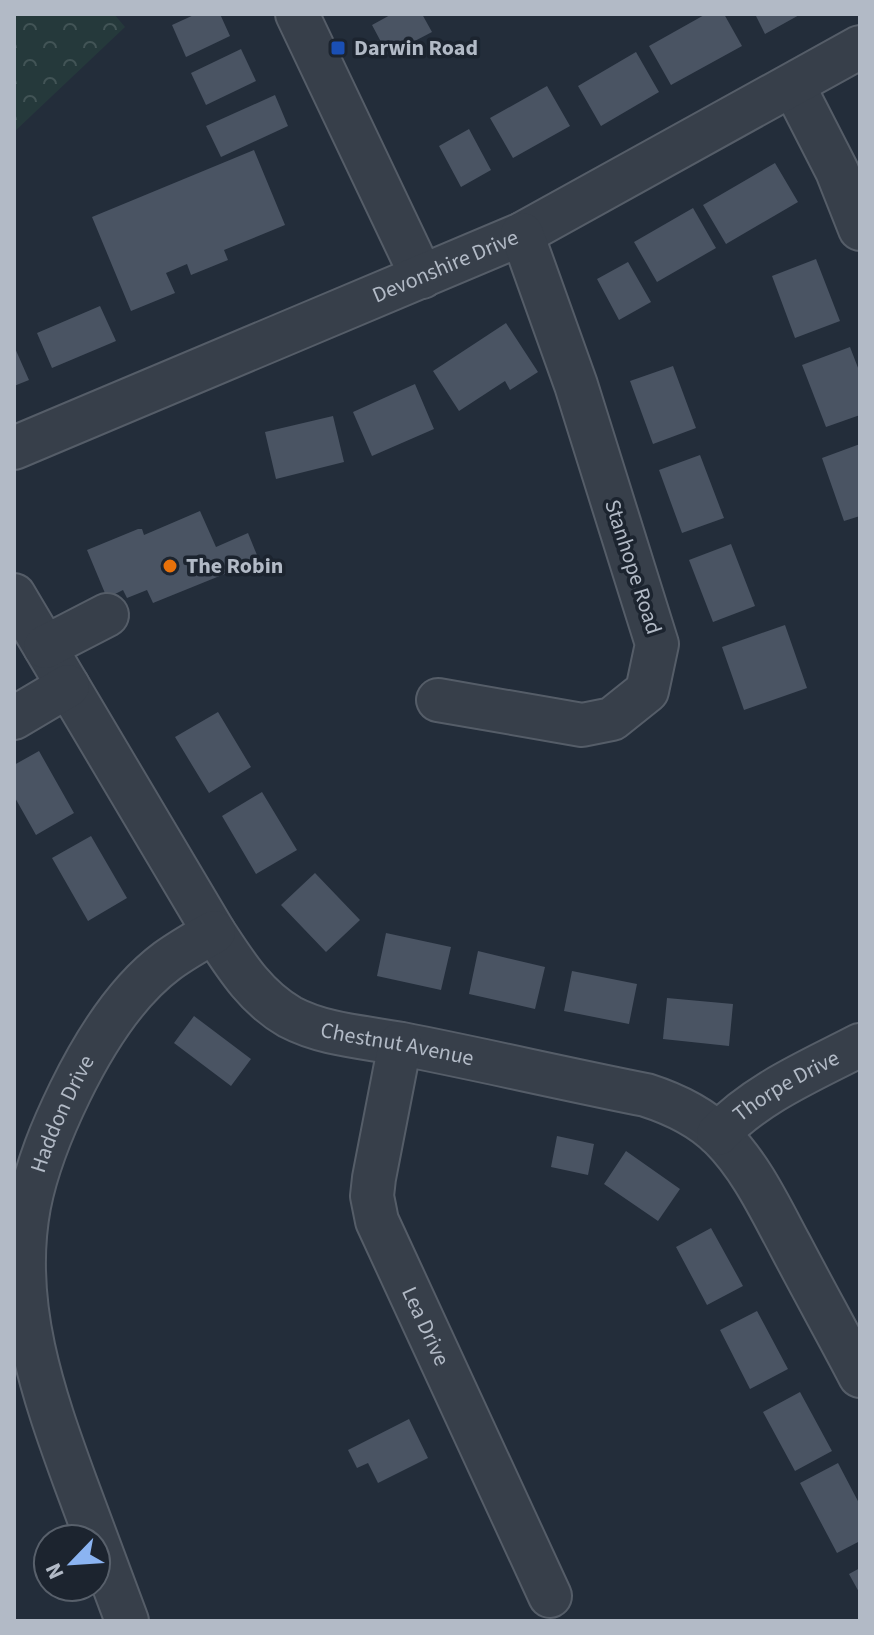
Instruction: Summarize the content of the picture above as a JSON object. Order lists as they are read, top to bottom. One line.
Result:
{"streets":{"street":["Devonshire Drive","Stanhope Road","Chestnut Avenue","Thorpe Drive","Haddon Drive","Lea Drive"]},"crossings":[["Devonshire Drive","Stanhope Road"],["Chestnut Avenue","Thorpe Drive"],["Chestnut Avenue","Haddon Drive"],["Chestnut Avenue","Lea Drive"]],"places":{"transit":["Darwin Road"],"other":["The Robin"]},"north":"bottom left"}
